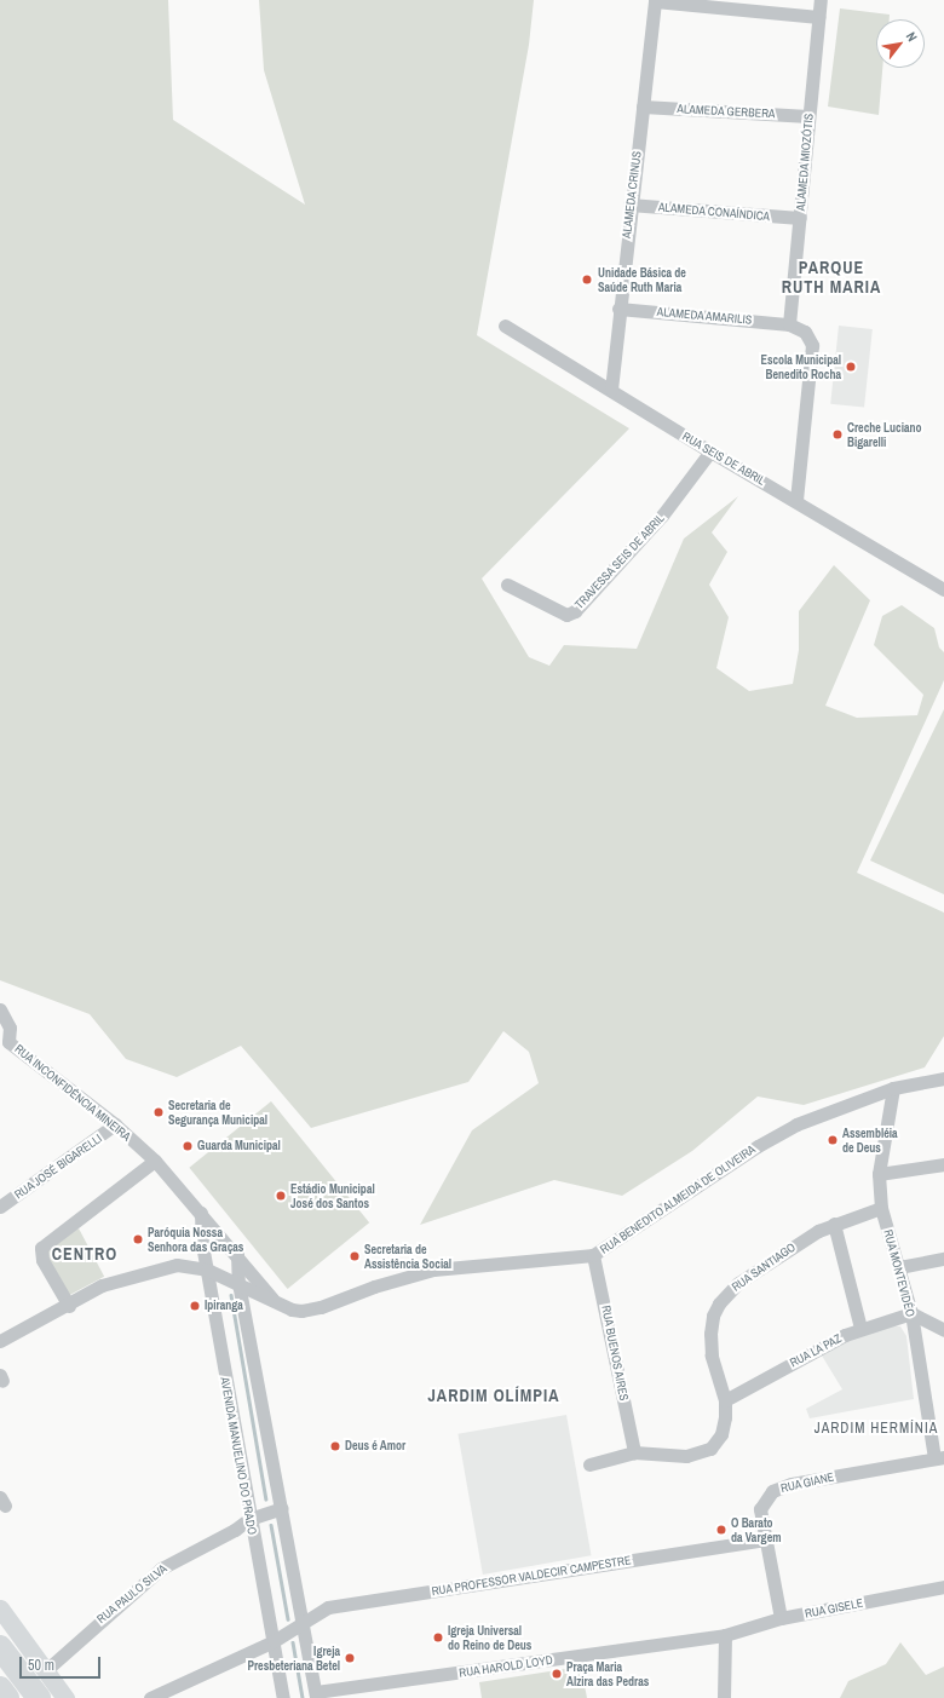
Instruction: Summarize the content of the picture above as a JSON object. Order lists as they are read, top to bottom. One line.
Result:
{"streets":{"street":["ALAMEDA GERBERA","ALAMEDA MIOZÓTIS","ALAMEDA CRINUS","ALAMEDA CONAÍNDICA","ALAMEDA AMARILIS","RUA SEIS DE ABRIL","TRAVESSA SEIS DE ABRIL","RUA INCONFIDÊNCIA MINEIRA","RUA JOSÉ BIGARELLI","RUA BENEDITO ALMEIDA DE OLIVEIRA","RUA SANTIAGO","RUA MONTEVIDÉO","RUA LA PAZ","RUA BUENOS AIRES","AVENIDA MANUELINO DO PRADO","RUA GIANE","RUA PROFESSOR VALDECIR CAMPESTRE","RUA PAULO SILVA","RUA GISELE","RUA HAROLD LOYD"]},"crossings":[["ALAMEDA GERBERA","ALAMEDA MIOZÓTIS"],["ALAMEDA GERBERA","ALAMEDA CRINUS"],["ALAMEDA MIOZÓTIS","ALAMEDA CONAÍNDICA"],["ALAMEDA MIOZÓTIS","ALAMEDA AMARILIS"],["ALAMEDA CRINUS","ALAMEDA CONAÍNDICA"],["ALAMEDA CRINUS","ALAMEDA AMARILIS"],["ALAMEDA CRINUS","RUA SEIS DE ABRIL"],["RUA SEIS DE ABRIL","TRAVESSA SEIS DE ABRIL"],["RUA INCONFIDÊNCIA MINEIRA","RUA JOSÉ BIGARELLI"],["RUA INCONFIDÊNCIA MINEIRA","RUA BENEDITO ALMEIDA DE OLIVEIRA"],["RUA INCONFIDÊNCIA MINEIRA","AVENIDA MANUELINO DO PRADO"],["RUA BENEDITO ALMEIDA DE OLIVEIRA","RUA MONTEVIDÉO"],["RUA BENEDITO ALMEIDA DE OLIVEIRA","RUA BUENOS AIRES"],["RUA BENEDITO ALMEIDA DE OLIVEIRA","AVENIDA MANUELINO DO PRADO"],["RUA SANTIAGO","RUA MONTEVIDÉO"],["RUA SANTIAGO","RUA LA PAZ"],["RUA SANTIAGO","RUA BUENOS AIRES"],["RUA MONTEVIDÉO","RUA LA PAZ"],["RUA MONTEVIDÉO","RUA GIANE"],["AVENIDA MANUELINO DO PRADO","RUA PROFESSOR VALDECIR CAMPESTRE"],["AVENIDA MANUELINO DO PRADO","RUA PAULO SILVA"],["RUA GIANE","RUA PROFESSOR VALDECIR CAMPESTRE"],["RUA GIANE","RUA GISELE"],["RUA GISELE","RUA HAROLD LOYD"]],"districts":["PARQUE RUTH MARIA","CENTRO","JARDIM OLÍMPIA","JARDIM HERMÍNIA"],"places":["Unidade Básica de Saúde Ruth Maria","Escola Municipal Benedito Rocha","Creche Luciano Bigarelli","Secretaria de Segurança Municipal","Assembléia de Deus","Guarda Municipal","Estádio Municipal José dos Santos","Paróquia Nossa Senhora das Graças","Secretaria de Assistência Social","Ipiranga","Deus é Amor","O Barato da Vargem","Igreja Universal do Reino de Deus","Igreja Presbeteriana Betel","Praça Maria Alzira das Pedras"],"scale_bar":"50 m","north":"top right"}
